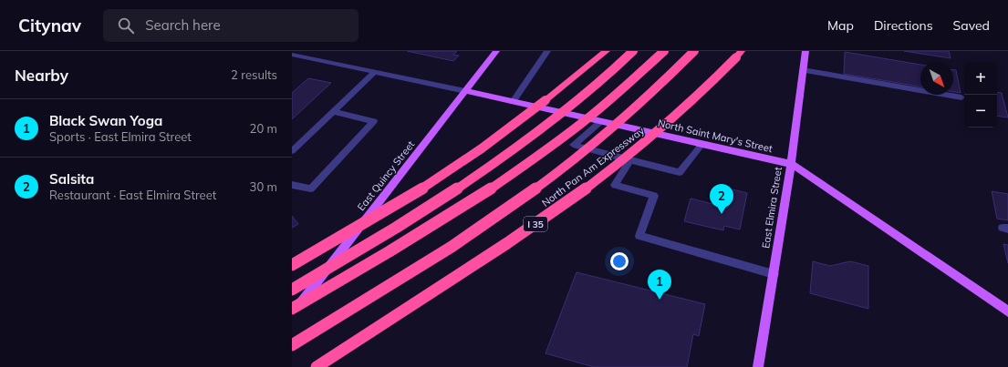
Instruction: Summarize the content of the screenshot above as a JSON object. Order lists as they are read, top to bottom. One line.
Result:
{"streets":{"highway":["North Pan Am Expressway","I 35"],"main road":["North Saint Mary's Street","East Quincy Street","East Elmira Street"]},"crossings":[["North Saint Mary's Street","East Quincy Street"],["North Saint Mary's Street","East Elmira Street"]],"north":"bottom right","page":{"header":"Citynav","search":"Search here","nav":["Map","Directions","Saved"],"heading":["Nearby","2 results"],"map_buttons":["+","−"],"list":[{"mark":"1","name":"Black Swan Yoga","note":"Sports · East Elmira Street","value":"20 m"},{"mark":"2","name":"Salsita","note":"Restaurant · East Elmira Street","value":"30 m"}],"pins":["2","1"]}}
